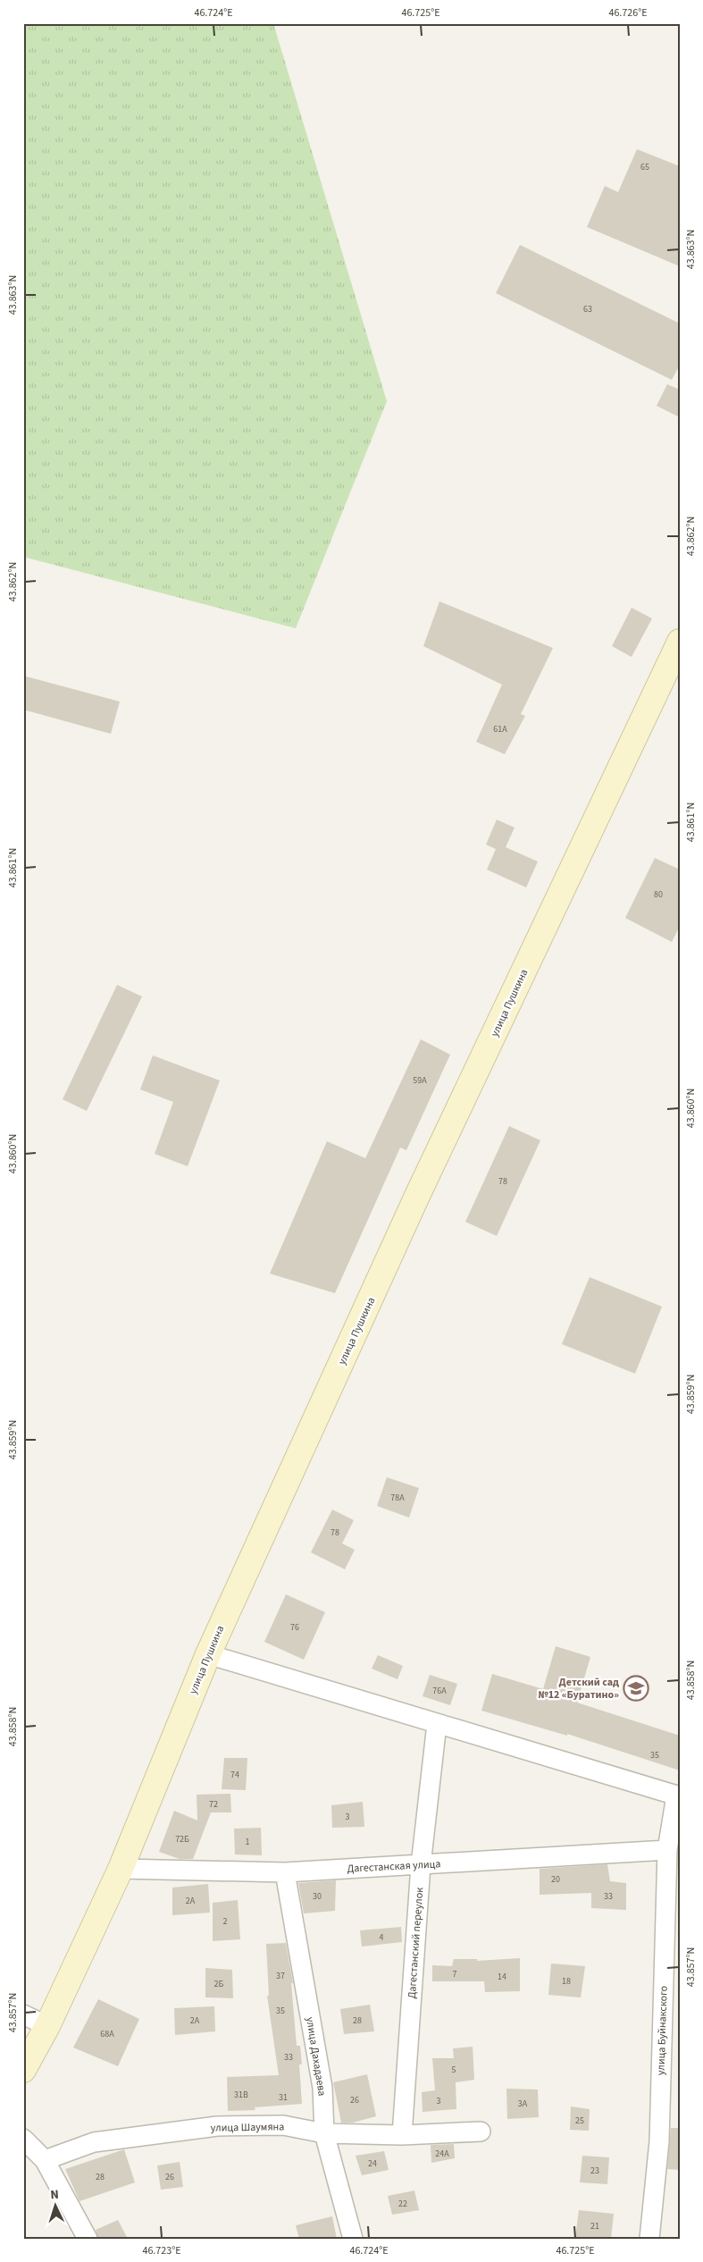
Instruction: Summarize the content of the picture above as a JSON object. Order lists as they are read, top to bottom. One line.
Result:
{"streets":{"street":["улица Пушкина","Дагестанская улица","Дагестанский переулок","улица Буйнакского","улица Дахадаева","улица Шаумяна"]},"crossings":[["улица Пушкина","Дагестанская улица"],["Дагестанская улица","Дагестанский переулок"],["Дагестанская улица","улица Буйнакского"],["Дагестанская улица","улица Дахадаева"],["Дагестанский переулок","улица Шаумяна"],["улица Дахадаева","улица Шаумяна"]],"places":{"school or university":["Детский сад №12 «Буратино»"]},"house_numbers":["65","63","61А","80","59А","78","78А","78","76","76А","35","74","72","3","72Б","1","20","30","33","2А","2","4","7","37","14","18","2Б","35","2А","28","68А","33","5","31В","31","26","3","3А","25","24А","24","23","28","26","22","21"],"north":"top","coordinates":["46.724°E","46.725°E","46.726°E","43.863°N","43.862°N","43.861°N","43.860°N","43.859°N","43.858°N","43.857°N","46.723°E"]}
